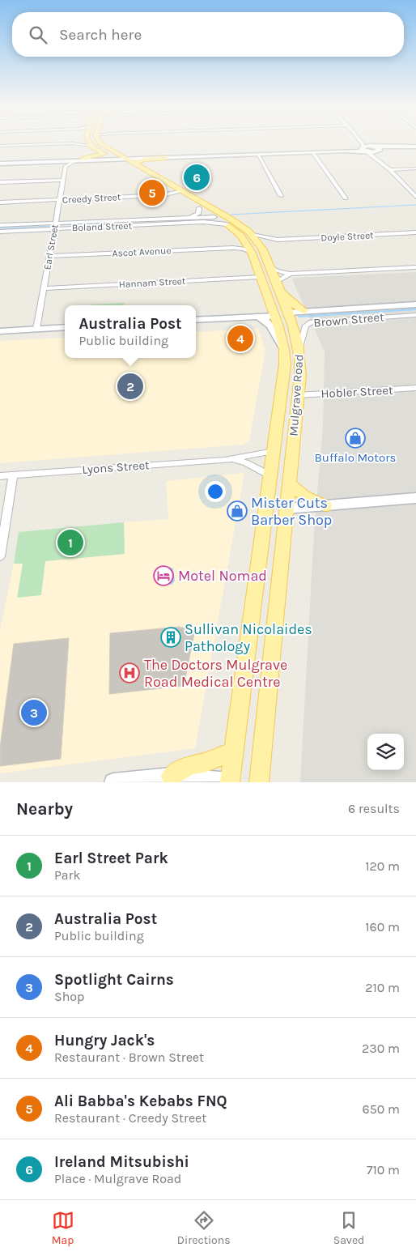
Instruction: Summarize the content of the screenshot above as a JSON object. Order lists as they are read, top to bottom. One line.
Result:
{"streets":{"main road":["Brown Street","Mulgrave Road"],"street":["Creedy Street","Boland Street","Doyle Street","Earl Street","Ascot Avenue","Hannam Street","Hobler Street","Lyons Street"]},"crossings":[["Creedy Street","Earl Street"],["Creedy Street","Mulgrave Road"],["Boland Street","Earl Street"],["Boland Street","Mulgrave Road"],["Doyle Street","Mulgrave Road"],["Earl Street","Ascot Avenue"],["Earl Street","Hannam Street"],["Ascot Avenue","Mulgrave Road"],["Hannam Street","Mulgrave Road"],["Brown Street","Mulgrave Road"],["Hobler Street","Mulgrave Road"],["Mulgrave Road","Lyons Street"]],"places":{"shop":["Buffalo Motors","Mister Cuts Barber Shop"],"hotel":["Motel Nomad"],"building":["Sullivan Nicolaides Pathology"],"hospital":["The Doctors Mulgrave Road Medical Centre"]},"page":{"search":"Search here","pins":["6","5","4","2","1","3"],"popup":["Australia Post","Public building"],"heading":["Nearby","6 results"],"list":[{"mark":"1","name":"Earl Street Park","note":"Park","value":"120 m"},{"mark":"2","name":"Australia Post","note":"Public building","value":"160 m"},{"mark":"3","name":"Spotlight Cairns","note":"Shop","value":"210 m"},{"mark":"4","name":"Hungry Jack's","note":"Restaurant · Brown Street","value":"230 m"},{"mark":"5","name":"Ali Babba's Kebabs FNQ","note":"Restaurant · Creedy Street","value":"650 m"},{"mark":"6","name":"Ireland Mitsubishi","note":"Place · Mulgrave Road","value":"710 m"}],"nav":["Map","Directions","Saved"]}}
